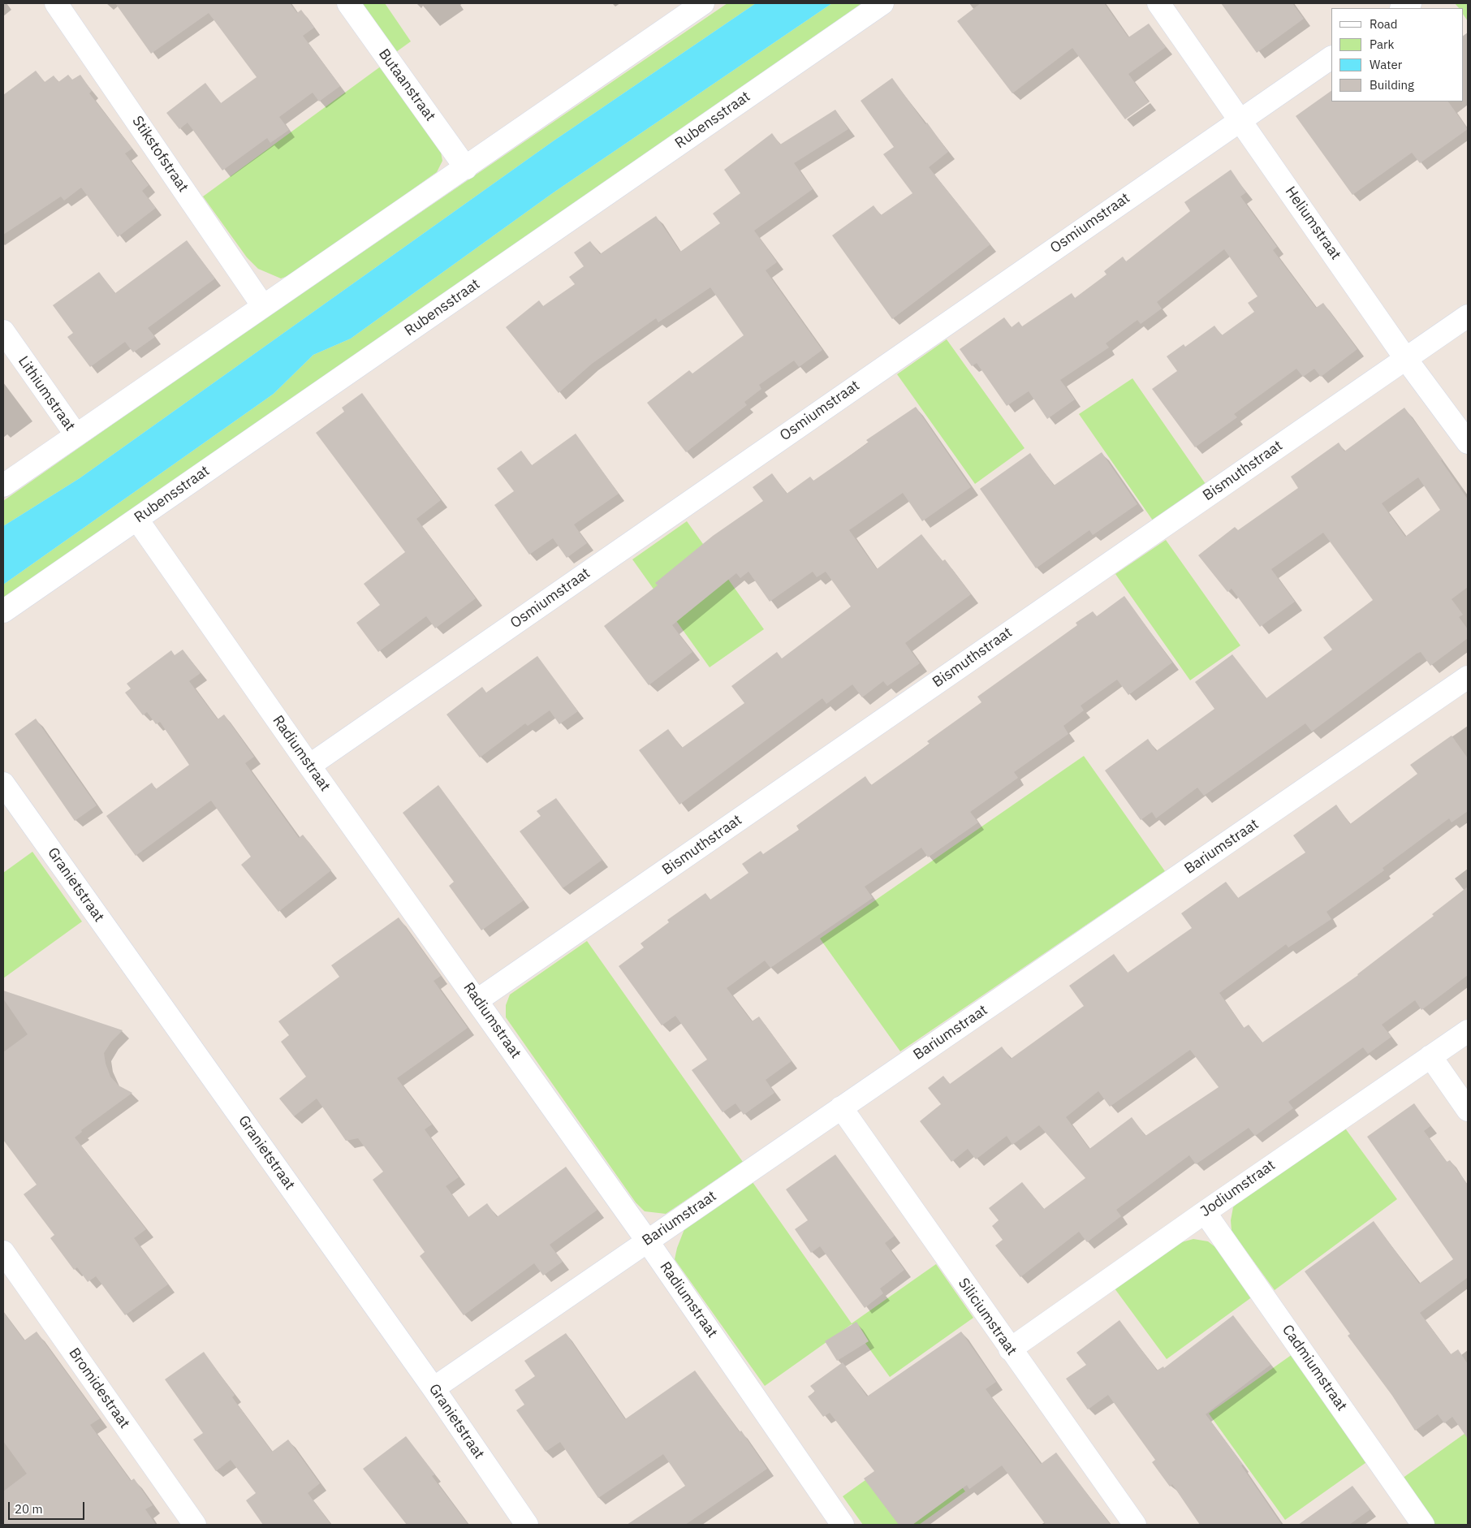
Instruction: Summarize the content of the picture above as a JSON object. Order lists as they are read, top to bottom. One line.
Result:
{"streets":{"street":["Butaanstraat","Rubensstraat","Stikstofstraat","Osmiumstraat","Heliumstraat","Lithiumstraat","Bismuthstraat","Radiumstraat","Bariumstraat","Granietstraat","Jodiumstraat","Siliciumstraat","Cadmiumstraat","Bromidestraat"]},"crossings":[["Rubensstraat","Radiumstraat"],["Osmiumstraat","Heliumstraat"],["Osmiumstraat","Radiumstraat"],["Heliumstraat","Bismuthstraat"],["Bismuthstraat","Radiumstraat"],["Radiumstraat","Bariumstraat"],["Bariumstraat","Granietstraat"],["Bariumstraat","Siliciumstraat"],["Jodiumstraat","Siliciumstraat"],["Jodiumstraat","Cadmiumstraat"]],"legend":["Road","Park","Water","Building"],"scale_bar":"20 m"}
